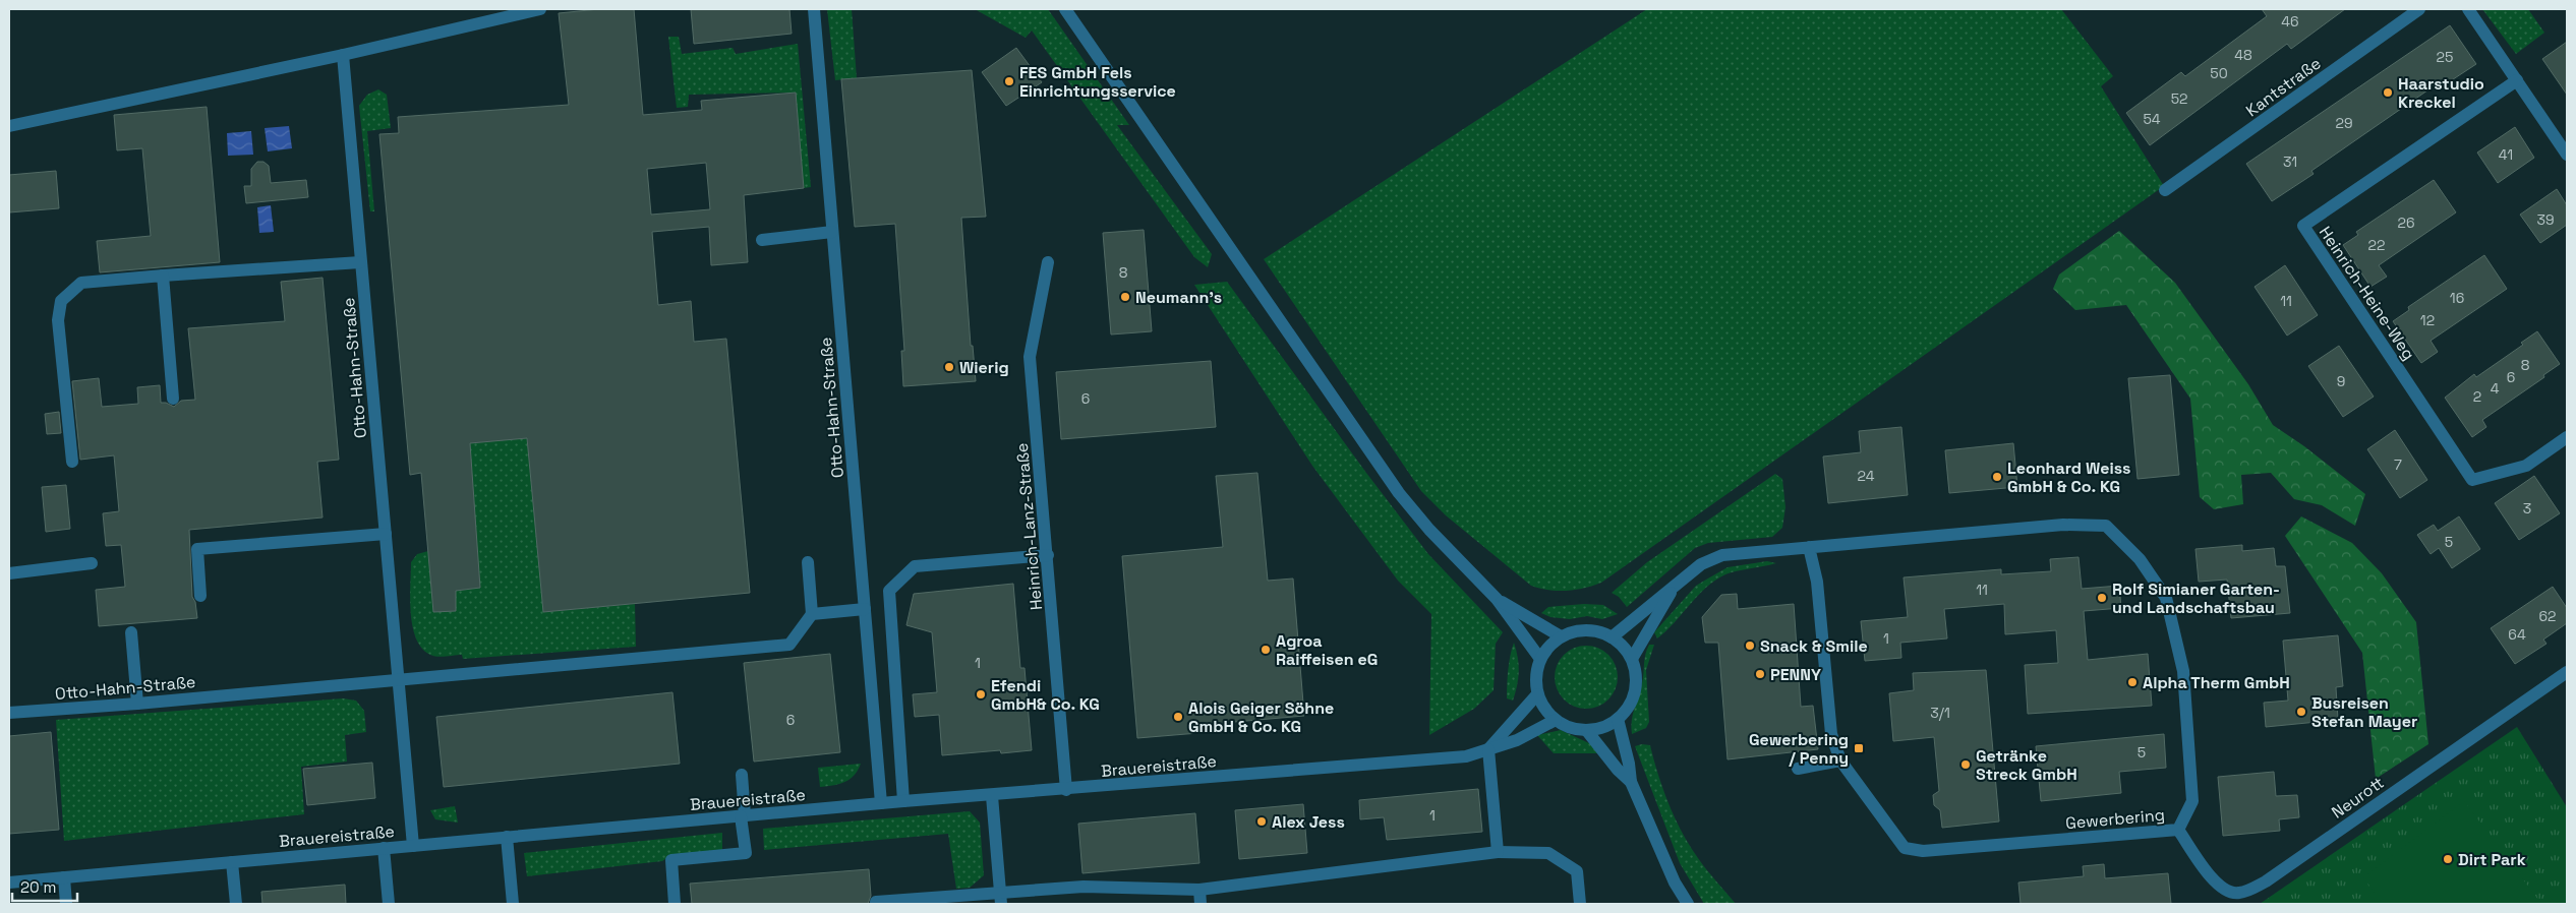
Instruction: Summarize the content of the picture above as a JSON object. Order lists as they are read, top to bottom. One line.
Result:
{"streets":{"street":["Kantstraße","Heinrich-Heine-Weg","Otto-Hahn-Straße","Heinrich-Lanz-Straße","Brauereistraße","Neurott","Gewerbering"]},"crossings":[["Otto-Hahn-Straße","Brauereistraße"],["Heinrich-Lanz-Straße","Brauereistraße"],["Neurott","Gewerbering"]],"places":{"other":["FES GmbH Fels Einrichtungsservice","Haarstudio Kreckel","Neumann’s","Wierig","Leonhard Weiss GmbH & Co. KG","Rolf Simianer Garten- und Landschaftsbau","Snack & Smile","Agroa Raiffeisen eG","PENNY","Alpha Therm GmbH","Efendi GmbH& Co. KG","Busreisen Stefan Mayer","Alois Geiger Söhne GmbH & Co. KG","Getränke Streck GmbH","Alex Jess","Dirt Park"],"transit":["Gewerbering / Penny"]},"house_numbers":["46","48","25","50","52","54","29","41","31","39","26","22","8","16","11","12","8","6","9","4","2","6","7","24","3","5","11","62","64","1","1","3/1","6","5","1"],"scale_bar":"20 m"}
